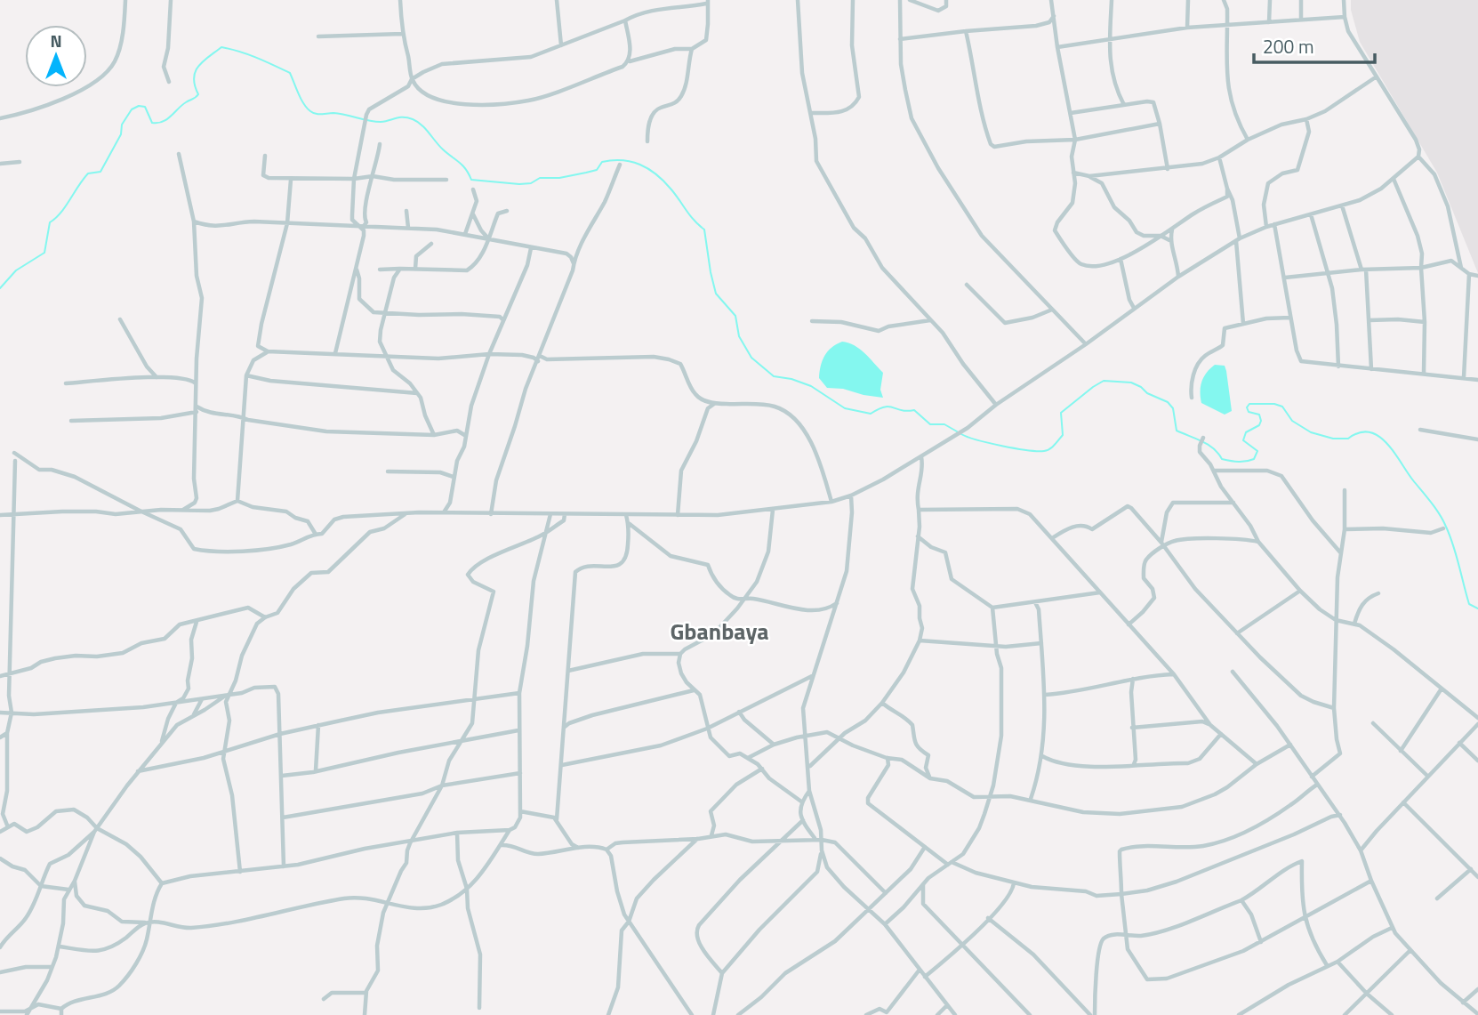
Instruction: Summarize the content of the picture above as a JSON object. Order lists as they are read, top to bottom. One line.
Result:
{"districts":["Gbanbaya"],"scale_bar":"200 m","north":"top"}
